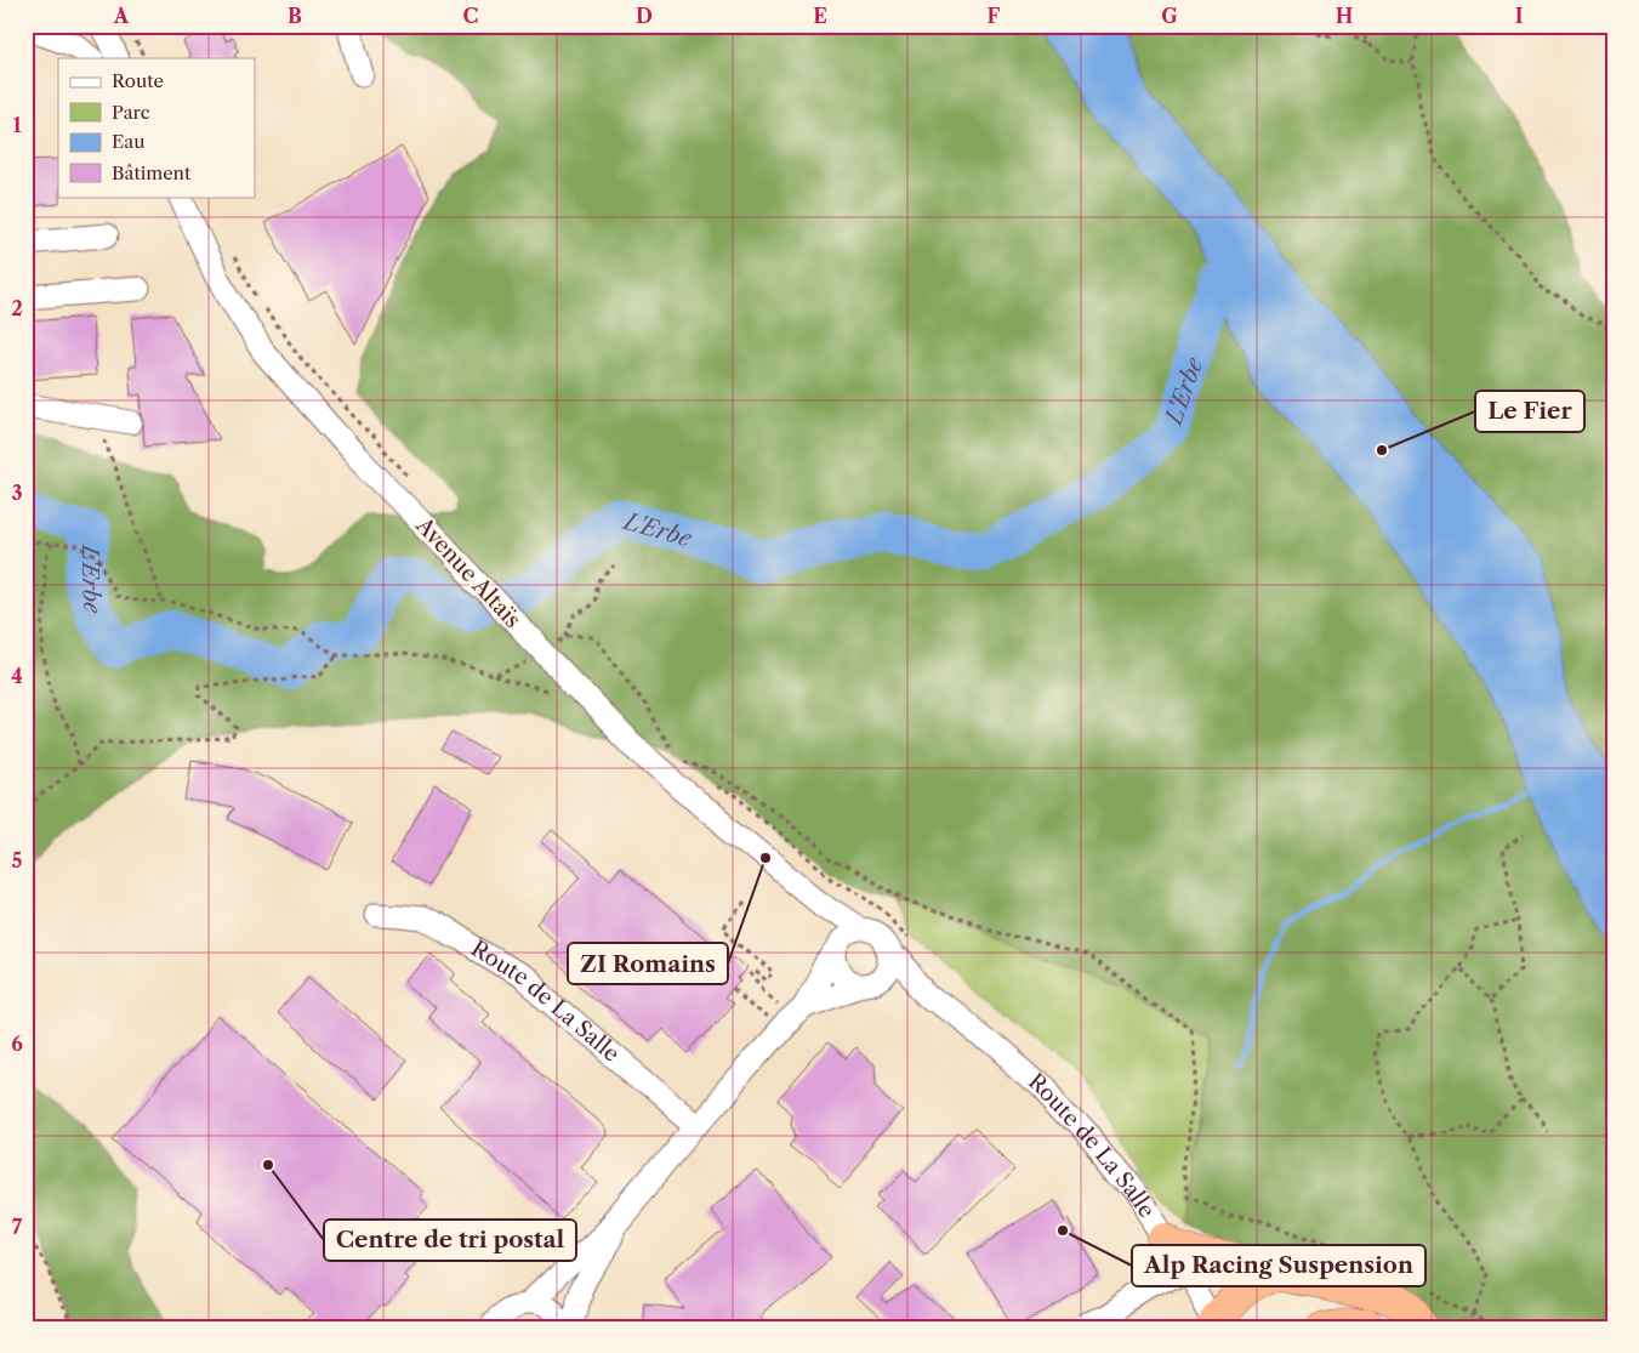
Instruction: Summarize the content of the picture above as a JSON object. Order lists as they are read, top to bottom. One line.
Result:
{"streets":{"street":["Avenue Altaïs","Route de La Salle"]},"crossings":[["Avenue Altaïs","Route de La Salle"]],"water":["L'Erbe"],"places":["Le Fier","ZI Romains","Centre de tri postal","Alp Racing Suspension"],"legend":["Route","Parc","Eau","Bâtiment"],"grid":{"columns":["A","B","C","D","E","F","G","H","I"],"rows":["1","2","3","4","5","6","7"]}}
